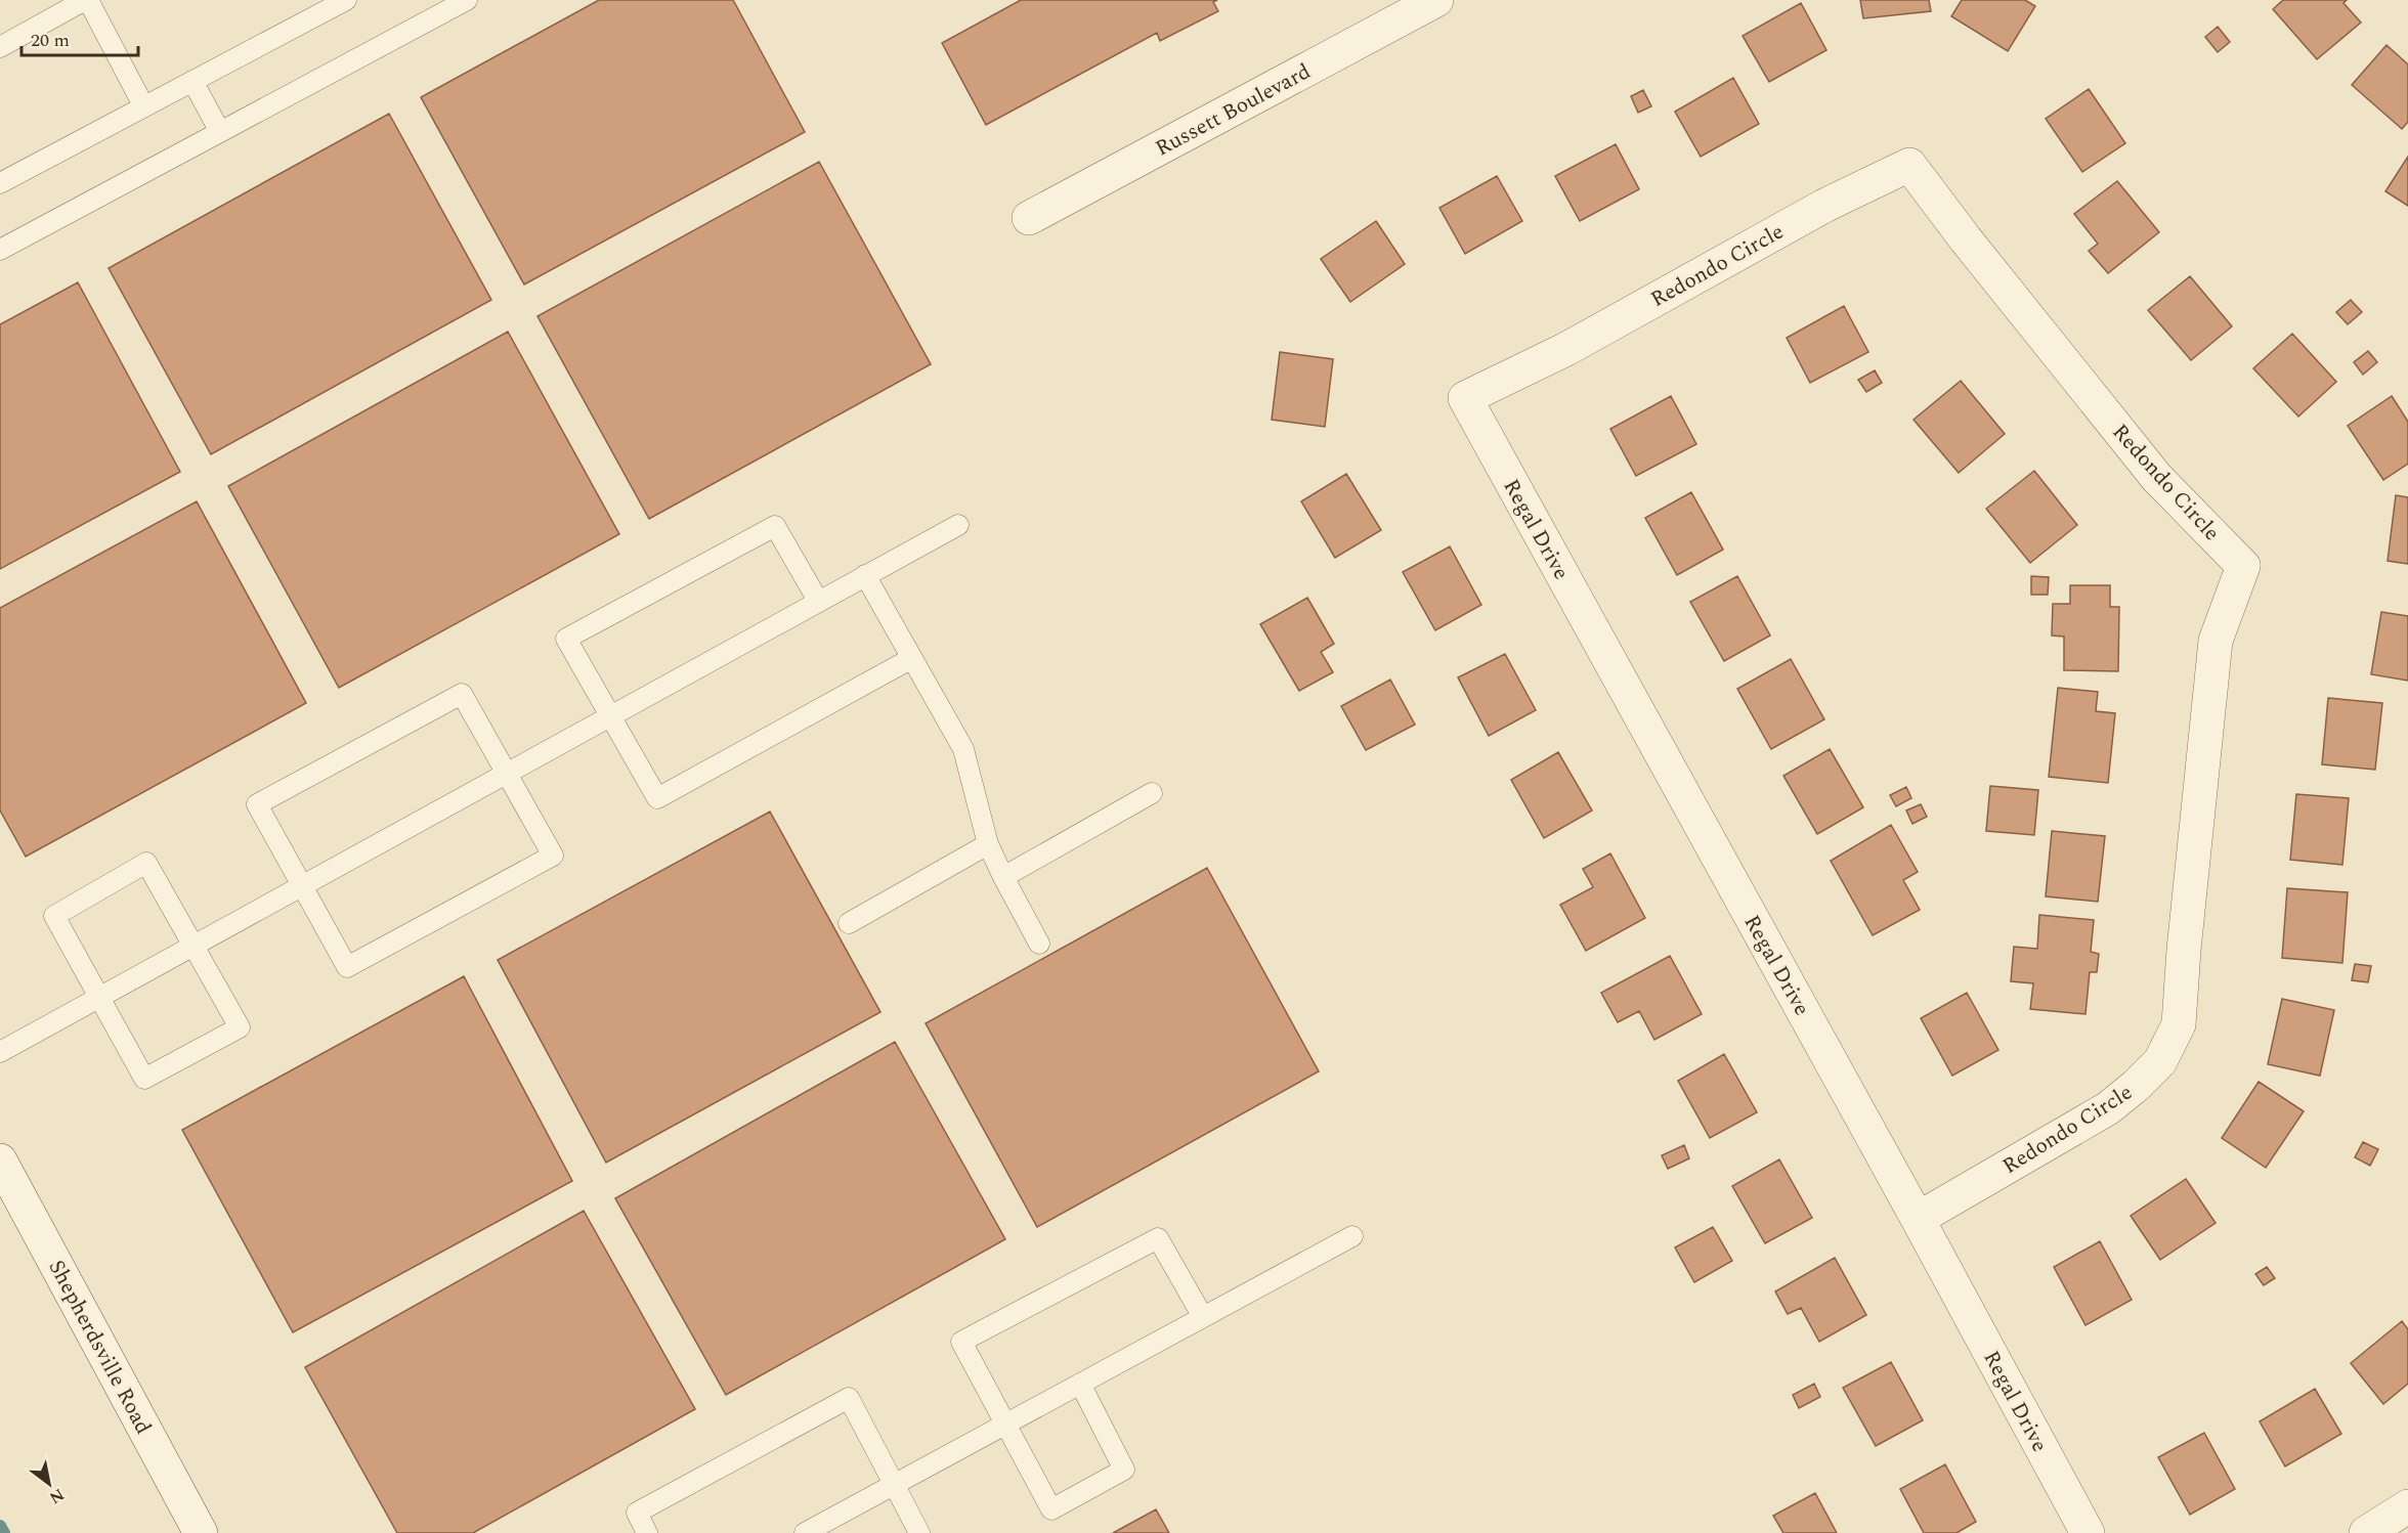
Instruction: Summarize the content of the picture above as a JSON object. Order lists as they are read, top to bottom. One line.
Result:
{"streets":{"street":["Russett Boulevard","Redondo Circle","Regal Drive","Shepherdsville Road"]},"crossings":[["Redondo Circle","Regal Drive"]],"scale_bar":"20 m","north":"bottom right"}
